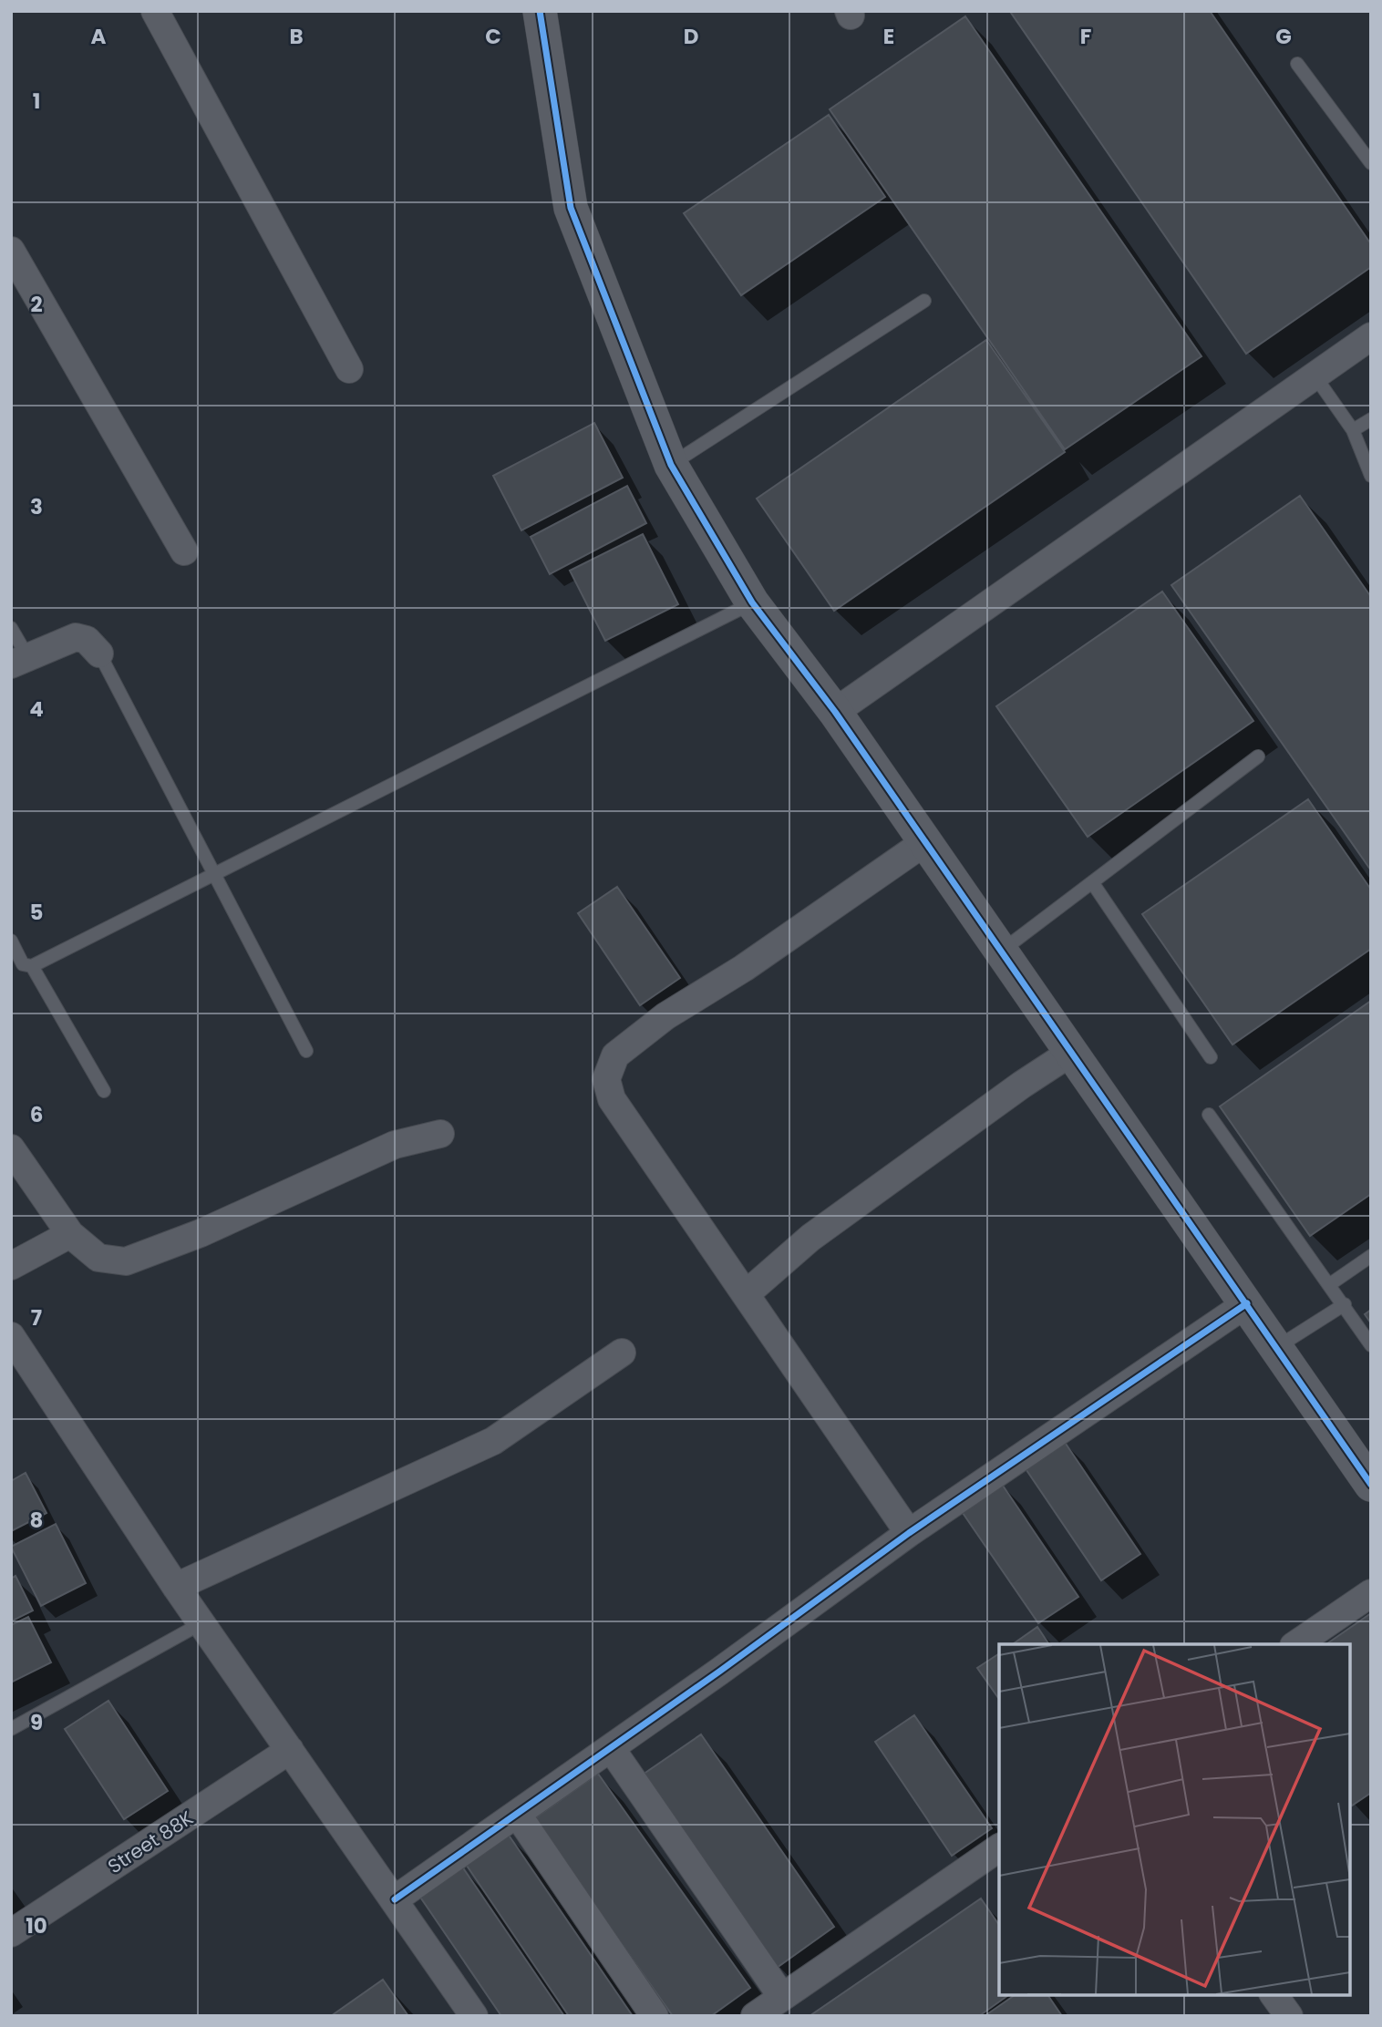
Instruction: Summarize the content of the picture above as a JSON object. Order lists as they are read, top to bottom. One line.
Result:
{"streets":{"street":["Street 88K"]},"grid":{"columns":["A","B","C","D","E","F","G"],"rows":["1","2","3","4","5","6","7","8","9","10"]}}
